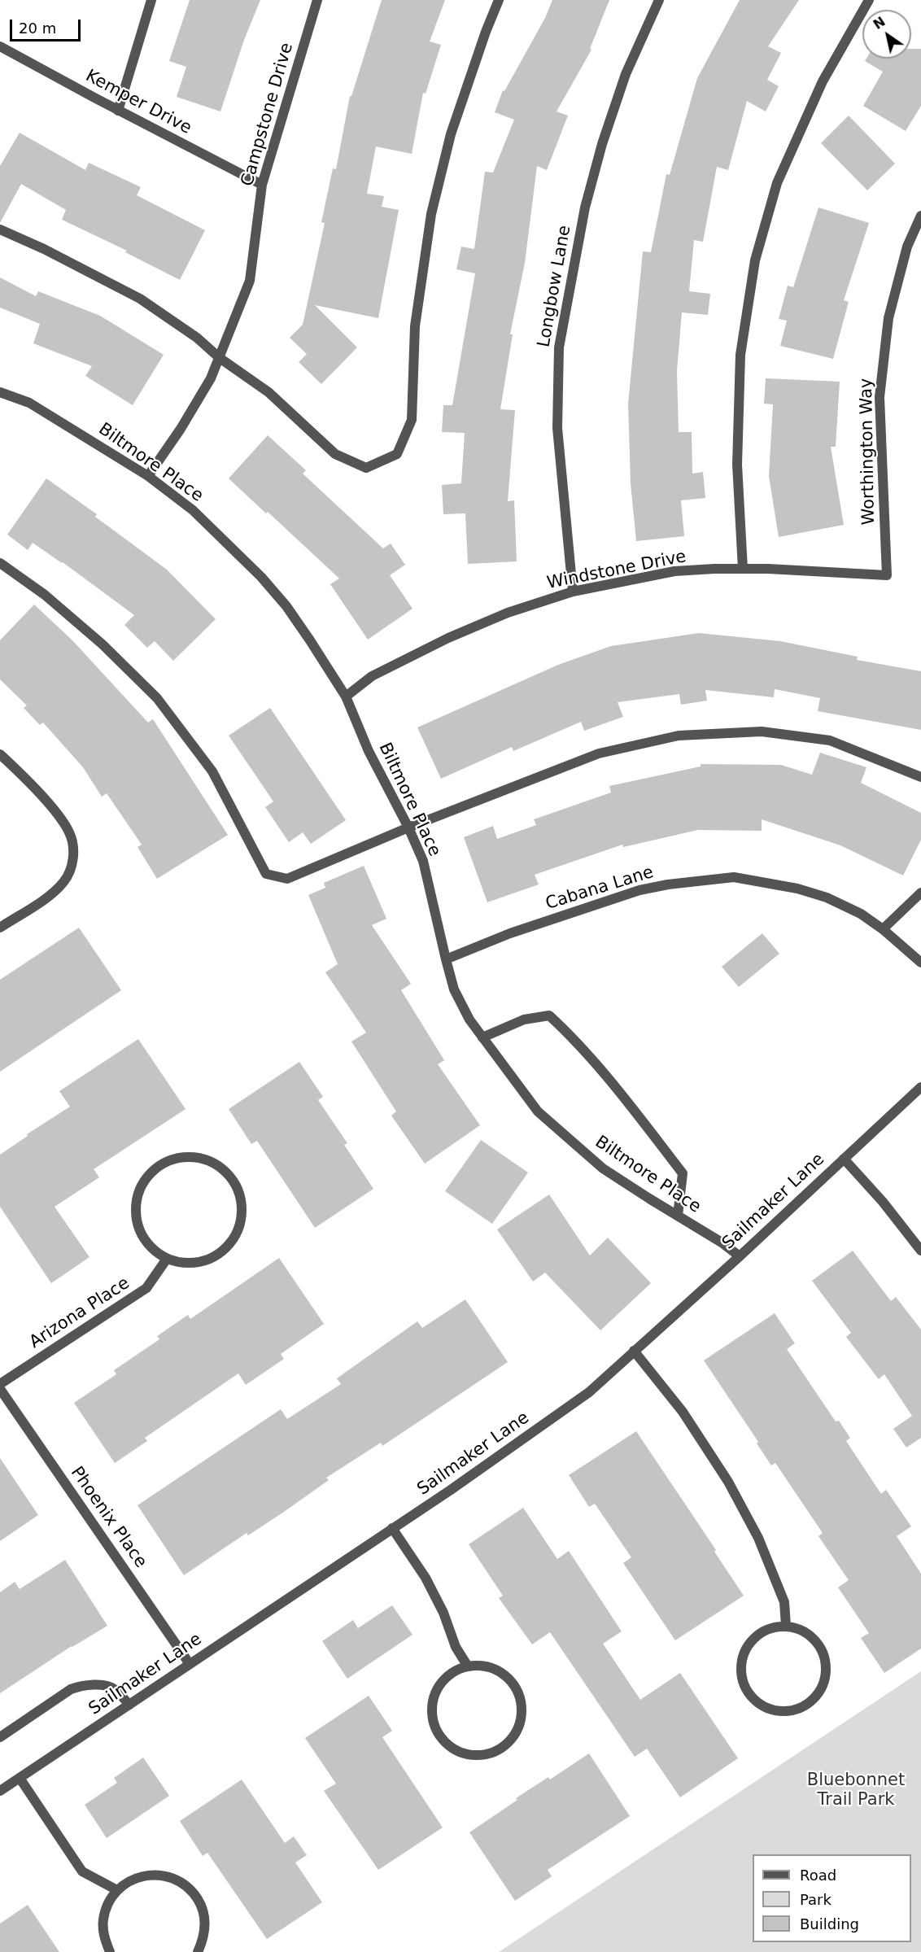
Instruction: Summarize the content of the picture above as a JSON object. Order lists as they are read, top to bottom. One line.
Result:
{"streets":{"street":["Kemper Drive","Campstone Drive","Longbow Lane","Worthington Way","Biltmore Place","Windstone Drive","Cabana Lane","Sailmaker Lane","Arizona Place","Phoenix Place"]},"crossings":[["Kemper Drive","Campstone Drive"],["Campstone Drive","Biltmore Place"],["Longbow Lane","Windstone Drive"],["Worthington Way","Windstone Drive"],["Biltmore Place","Windstone Drive"],["Biltmore Place","Cabana Lane"],["Biltmore Place","Sailmaker Lane"],["Sailmaker Lane","Phoenix Place"]],"parks":["Bluebonnet Trail Park"],"legend":["Road","Park","Building"],"scale_bar":"20 m","north":"top left"}
